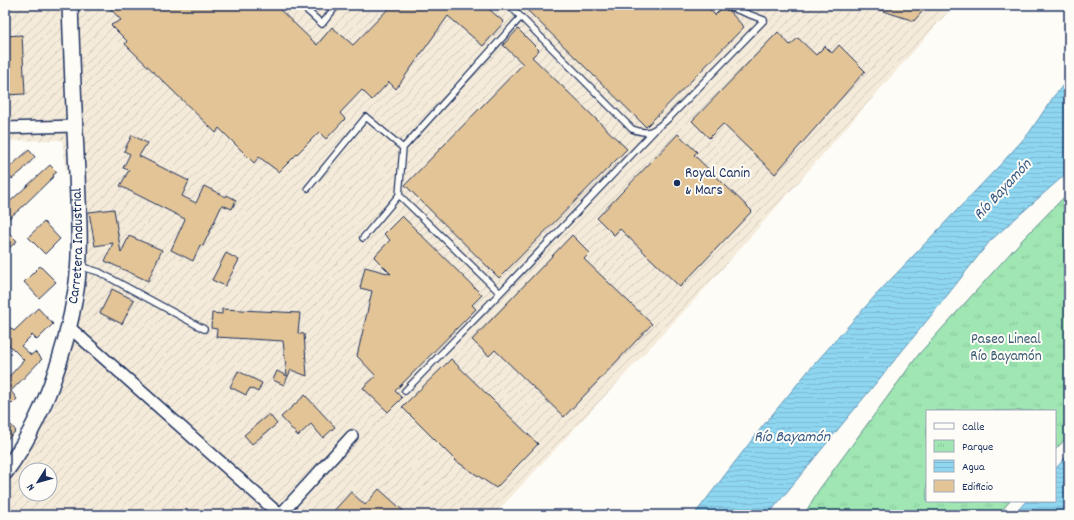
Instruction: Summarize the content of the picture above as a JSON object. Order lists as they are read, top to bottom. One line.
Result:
{"streets":{"street":["Carretera Industrial"]},"water":["Río Bayamón"],"parks":["Paseo Lineal Río Bayamón"],"places":["Royal Canin & Mars"],"legend":["Calle","Parque","Agua","Edificio"],"north":"bottom left"}
